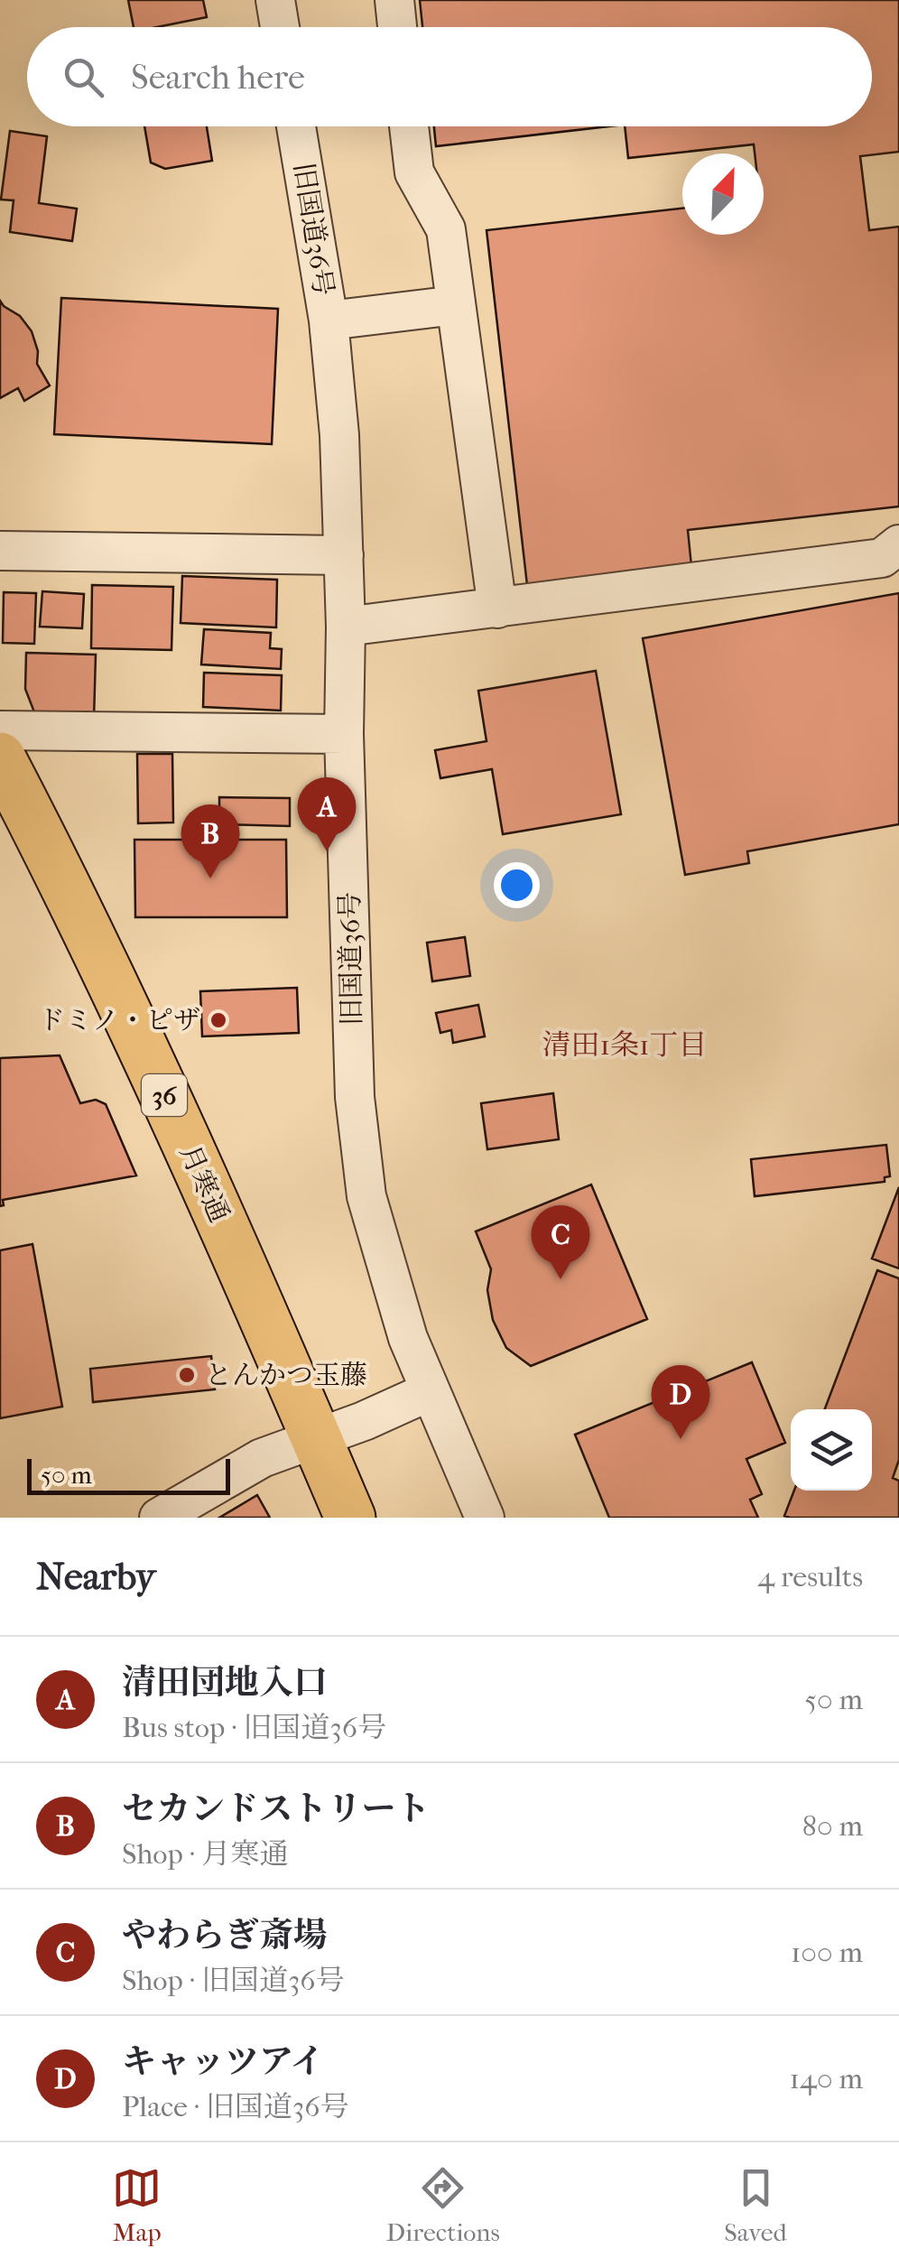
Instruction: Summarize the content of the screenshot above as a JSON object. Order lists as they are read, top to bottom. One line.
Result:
{"streets":{"highway":["36","月寒通"],"street":["旧国道36号"]},"districts":["清田1条1丁目"],"places":["ドミノ・ピザ","とんかつ玉藤"],"scale_bar":"50 m","north":"top right","page":{"search":"Search here","pins":["A","B","C","D"],"scale":"50 m","heading":["Nearby","4 results"],"list":[{"mark":"A","name":"清田団地入口","note":"Bus stop · 旧国道36号","value":"50 m"},{"mark":"B","name":"セカンドストリート","note":"Shop · 月寒通","value":"80 m"},{"mark":"C","name":"やわらぎ斎場","note":"Shop · 旧国道36号","value":"100 m"},{"mark":"D","name":"キャッツアイ","note":"Place · 旧国道36号","value":"140 m"}],"nav":["Map","Directions","Saved"]}}
